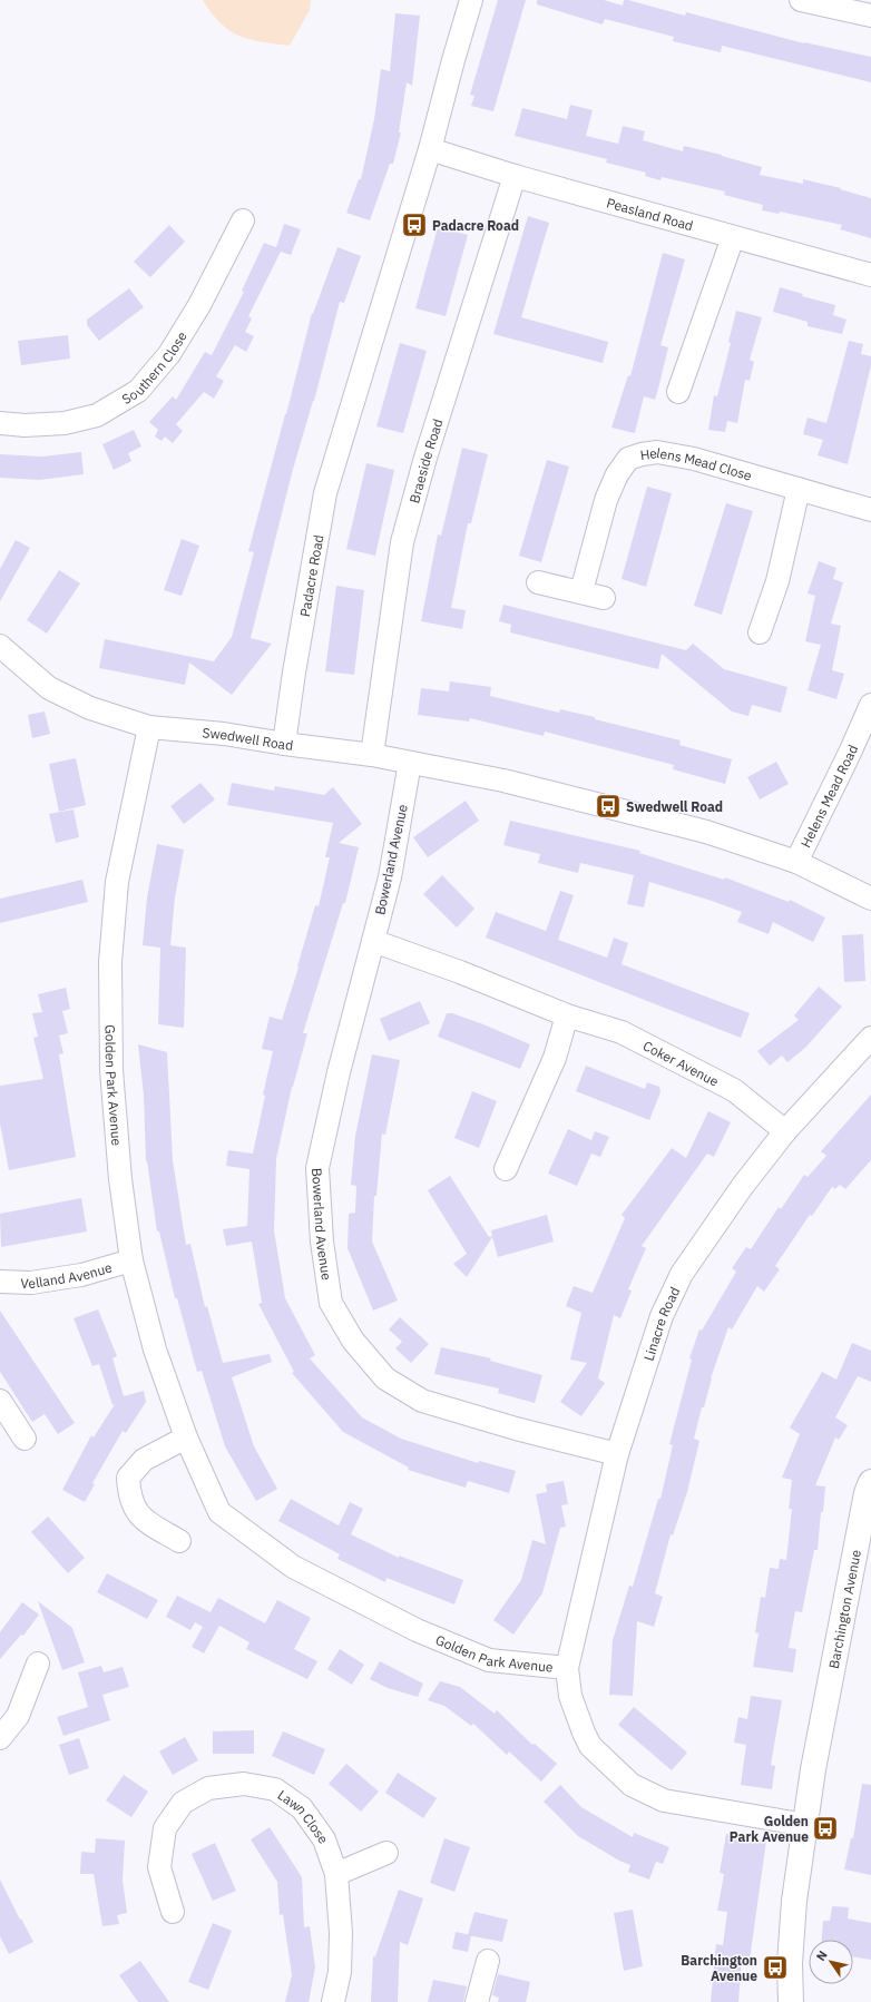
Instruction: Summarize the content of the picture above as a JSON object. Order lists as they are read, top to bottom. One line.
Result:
{"streets":{"street":["Peasland Road","Southern Close","Braeside Road","Helens Mead Close","Padacre Road","Swedwell Road","Helens Mead Road","Bowerland Avenue","Coker Avenue","Golden Park Avenue","Velland Avenue","Linacre Road","Barchington Avenue","Lawn Close"]},"crossings":[["Peasland Road","Braeside Road"],["Peasland Road","Padacre Road"],["Braeside Road","Swedwell Road"],["Padacre Road","Swedwell Road"],["Swedwell Road","Helens Mead Road"],["Swedwell Road","Bowerland Avenue"],["Swedwell Road","Golden Park Avenue"],["Bowerland Avenue","Coker Avenue"],["Bowerland Avenue","Linacre Road"],["Coker Avenue","Linacre Road"],["Golden Park Avenue","Velland Avenue"],["Golden Park Avenue","Linacre Road"],["Golden Park Avenue","Barchington Avenue"]],"places":{"bus stop":["Padacre Road","Swedwell Road","Golden Park Avenue","Barchington Avenue"]},"north":"top left"}
